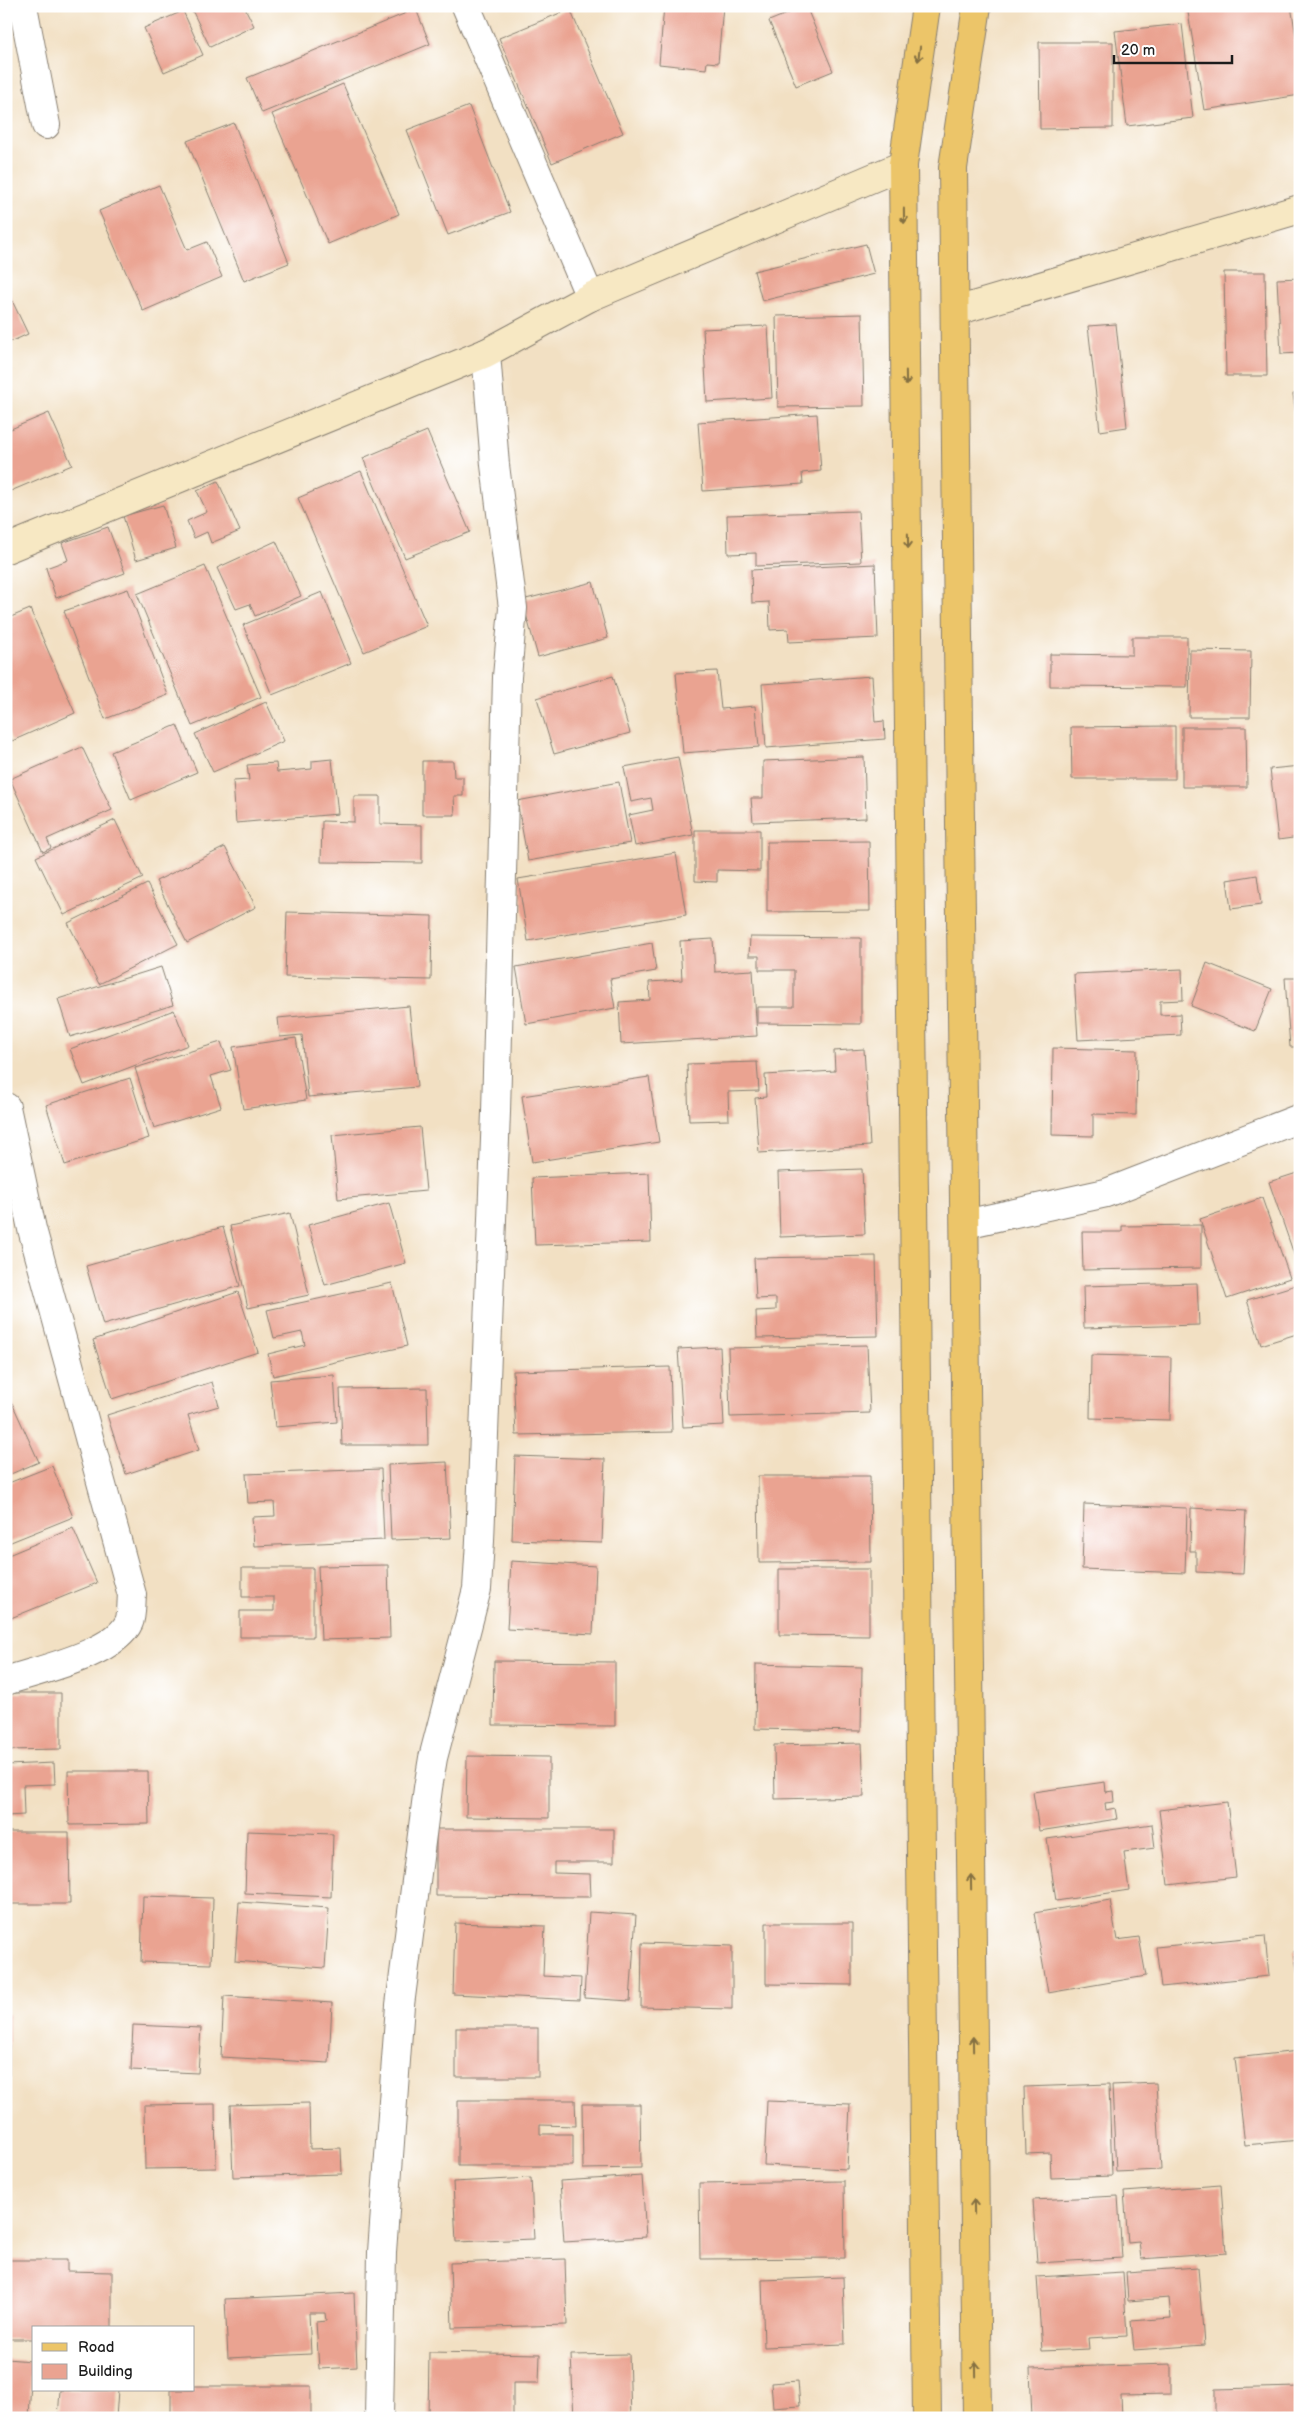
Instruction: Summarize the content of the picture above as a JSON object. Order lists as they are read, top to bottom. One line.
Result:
{"legend":["Road","Building"],"scale_bar":"20 m"}
